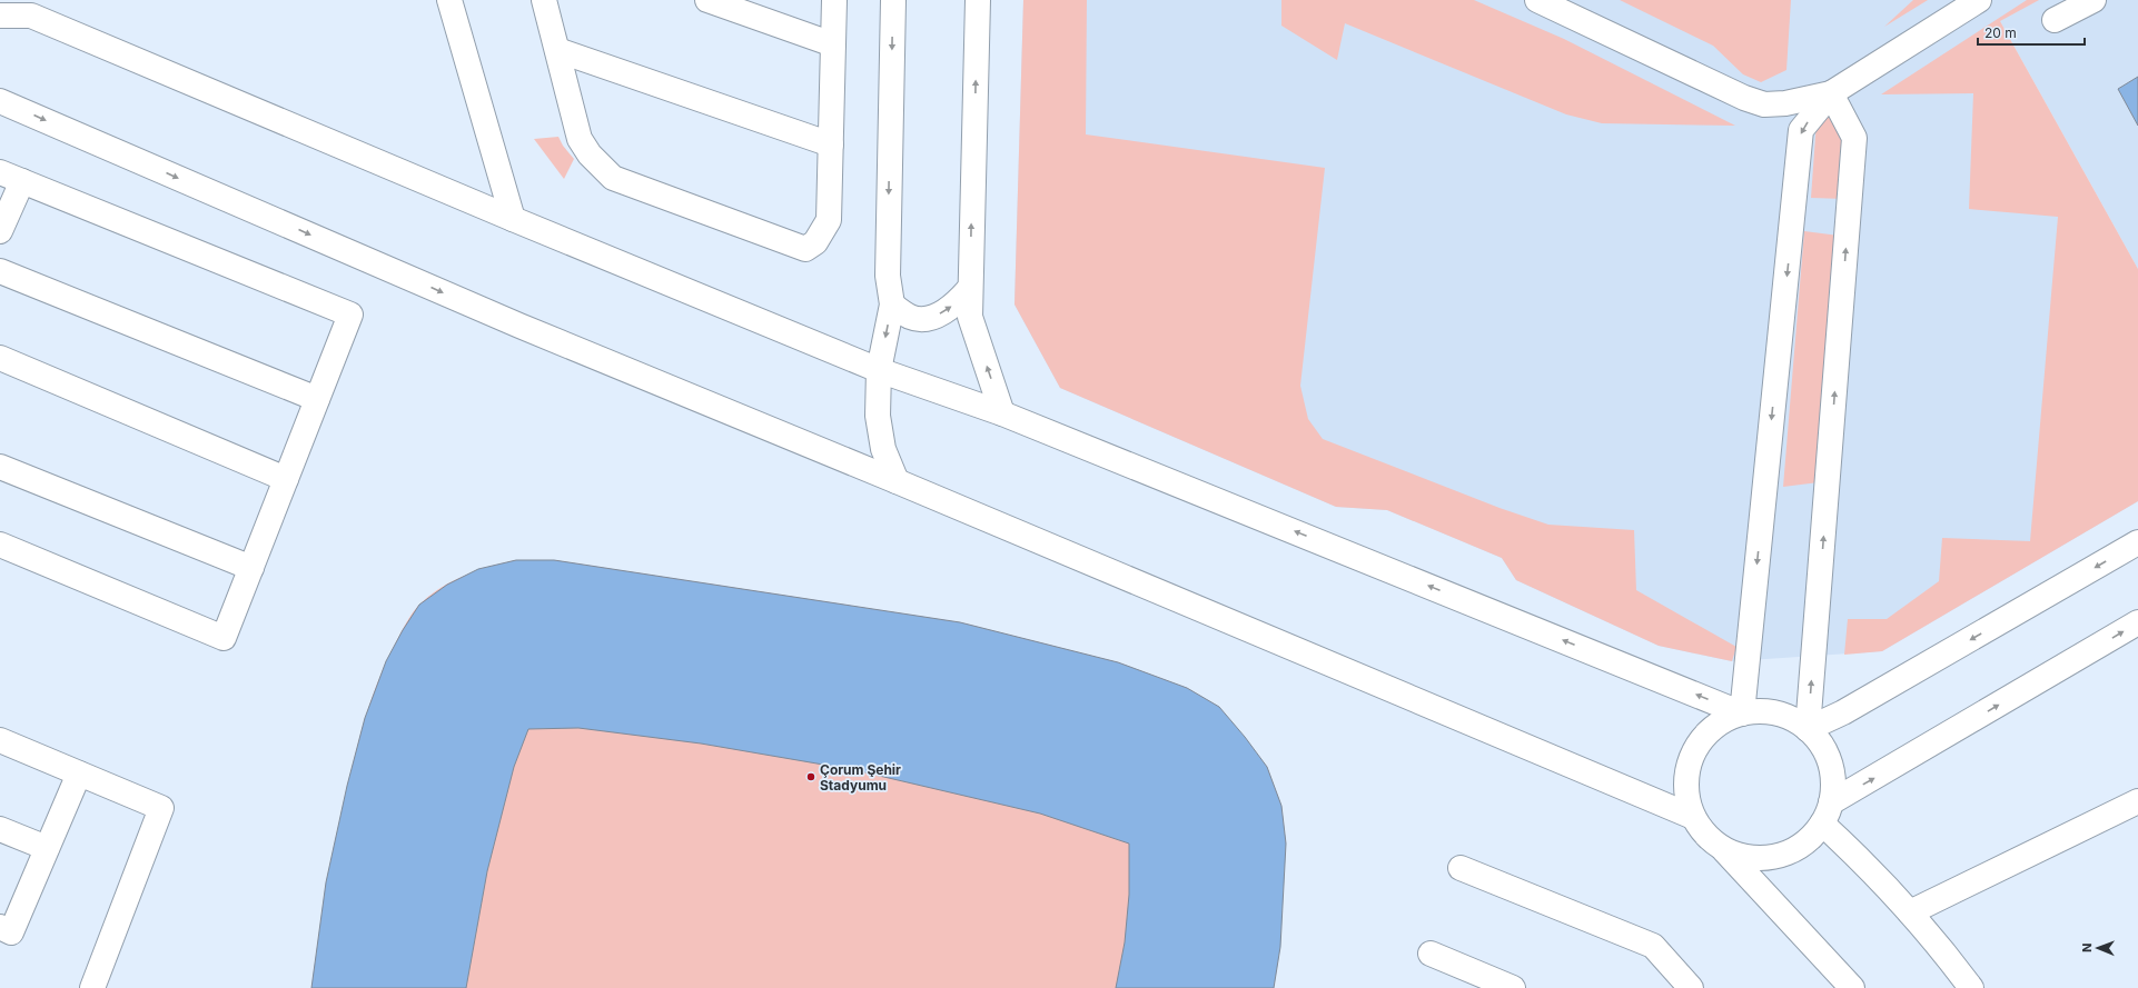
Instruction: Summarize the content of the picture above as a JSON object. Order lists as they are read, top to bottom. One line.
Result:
{"places":["Çorum Şehir Stadyumu"],"scale_bar":"20 m","north":"left"}
